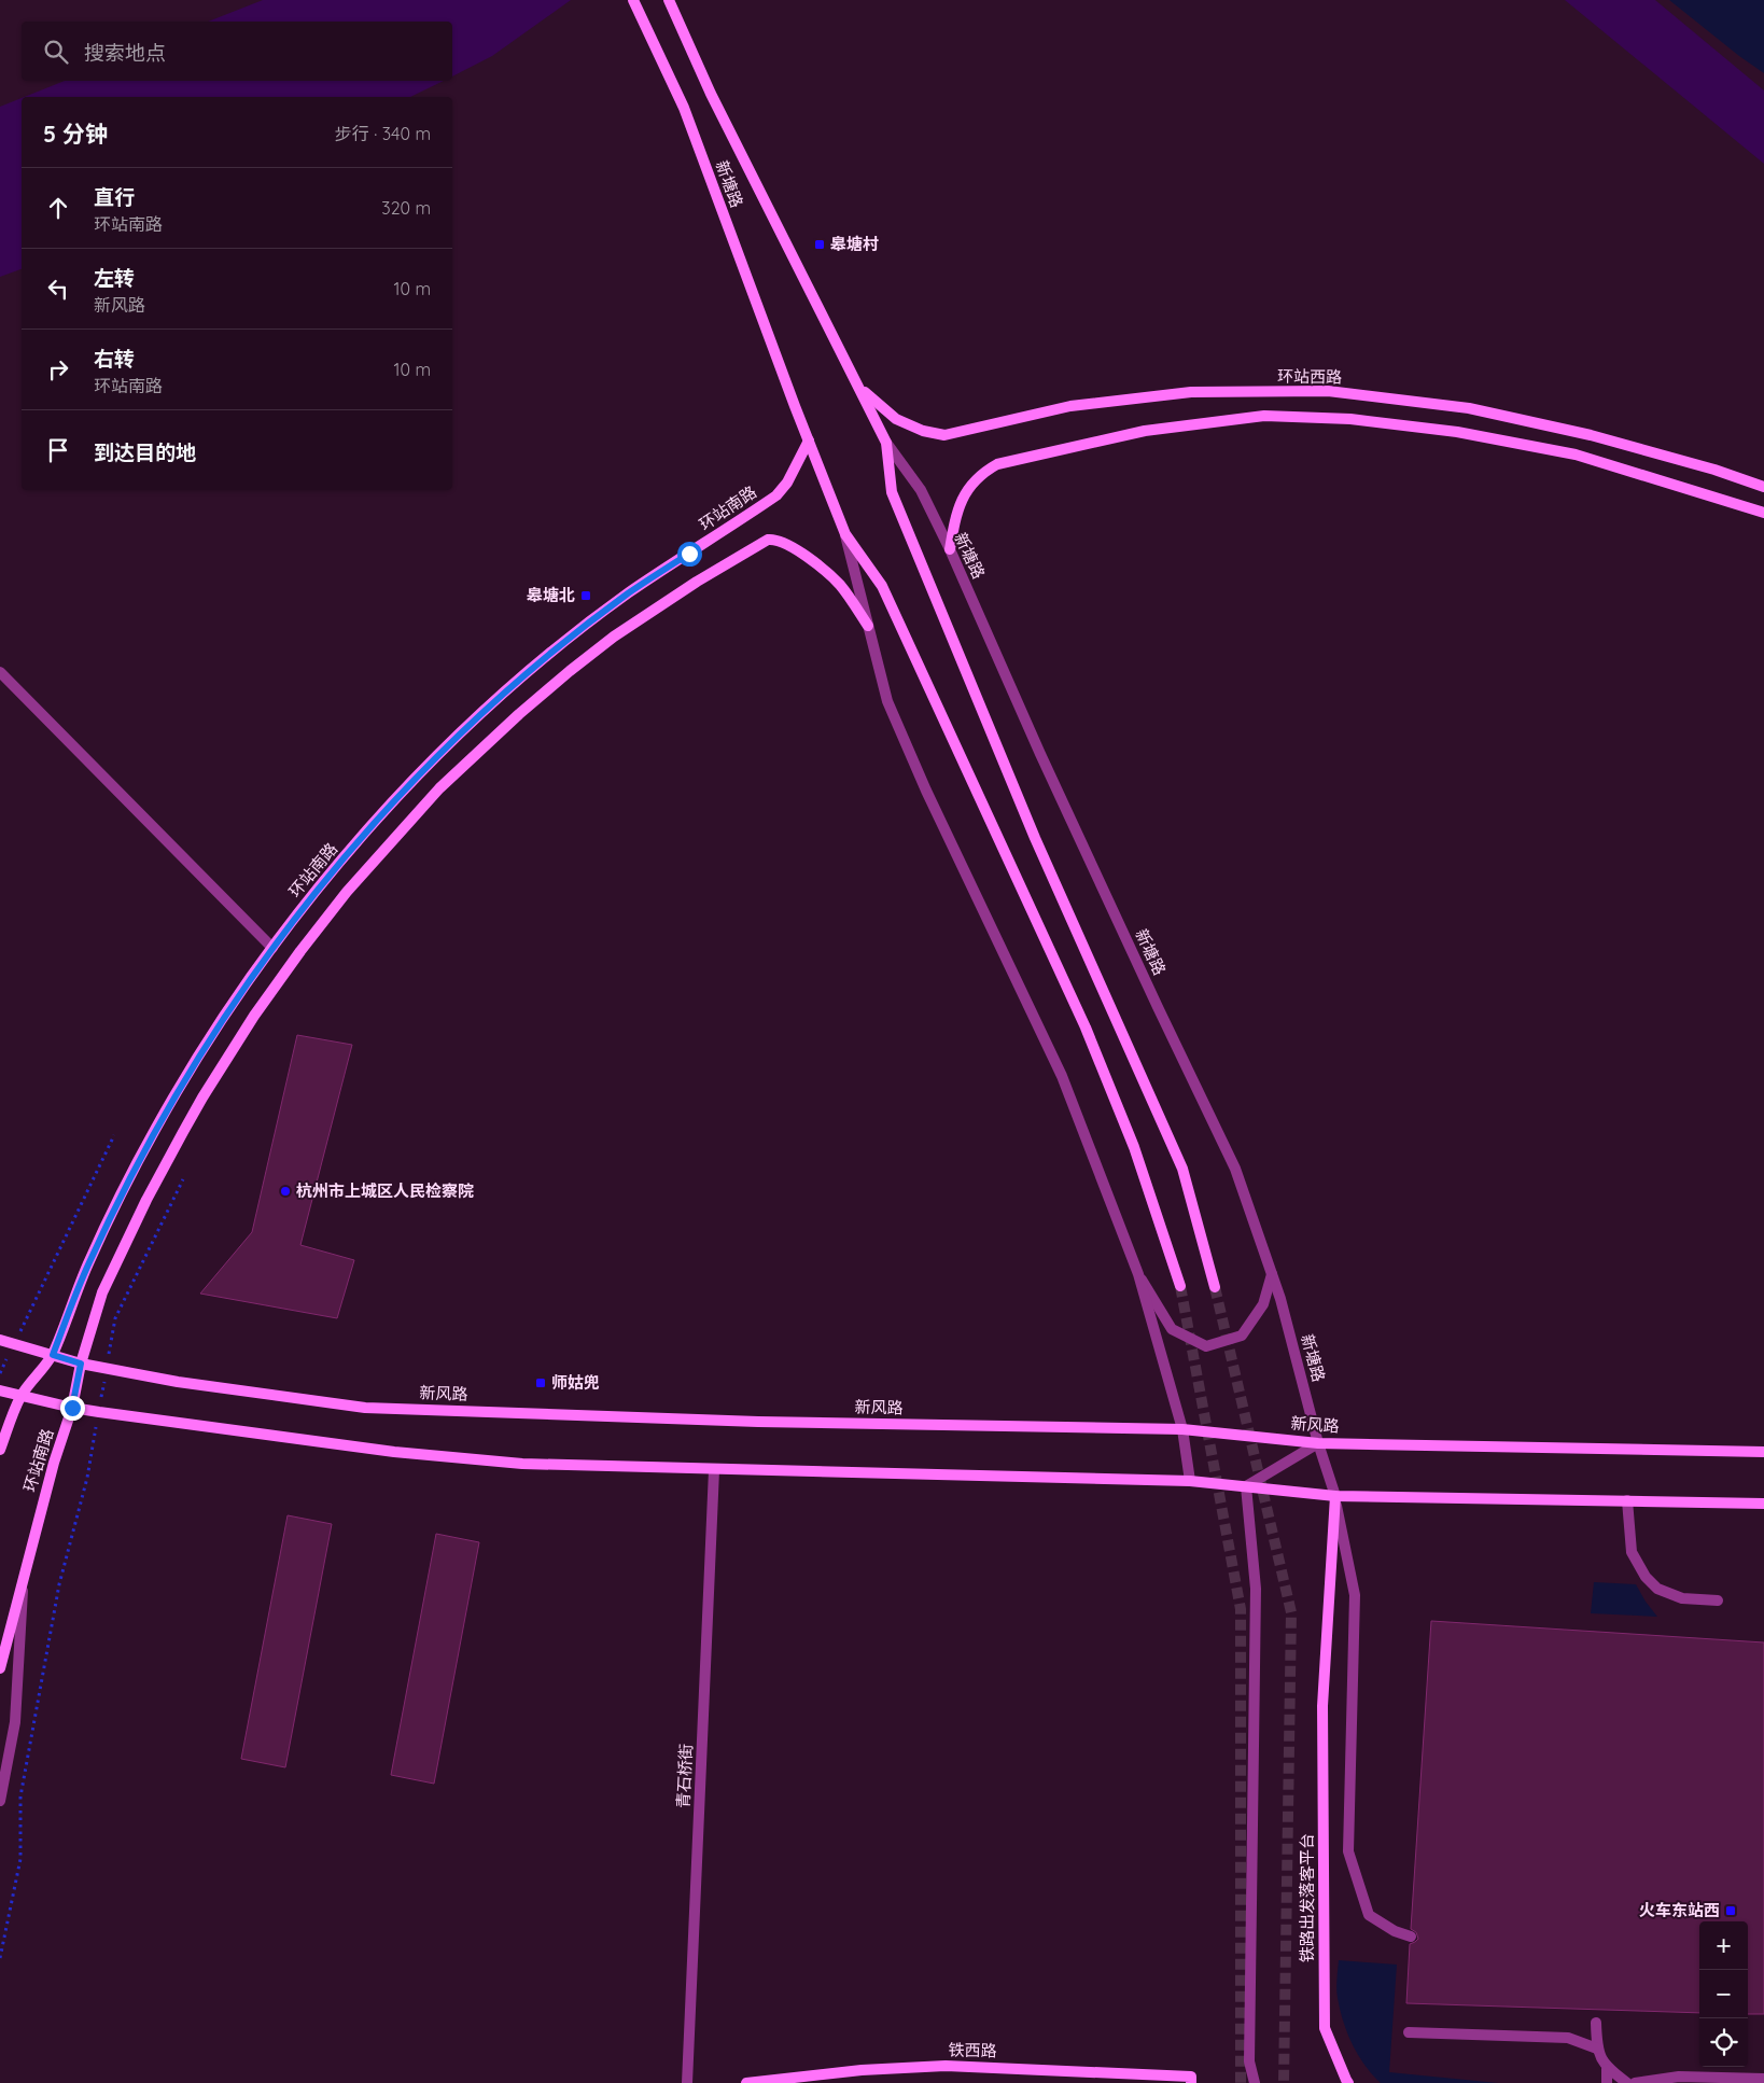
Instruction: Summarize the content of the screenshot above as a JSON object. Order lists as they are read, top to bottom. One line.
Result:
{"streets":{"main road":["新塘路","环站西路","环站南路","新风路","铁路出发落客平台","铁西路"],"street":["青石桥街"]},"crossings":[["新塘路","环站西路"],["新塘路","环站南路"],["新塘路","新风路"],["新塘路","铁路出发落客平台"],["环站南路","新风路"]],"places":{"transit":["皋塘村","皋塘北","师姑兜","火车东站西"],"other":["杭州市上城区人民检察院"]},"page":{"search":"搜索地点","heading":["5 分钟","步行 · 340 m"],"list":[["直行","环站南路","320 m"],["左转","新风路","10 m"],["右转","环站南路","10 m"],"到达目的地"],"map_buttons":["+","−"]}}
